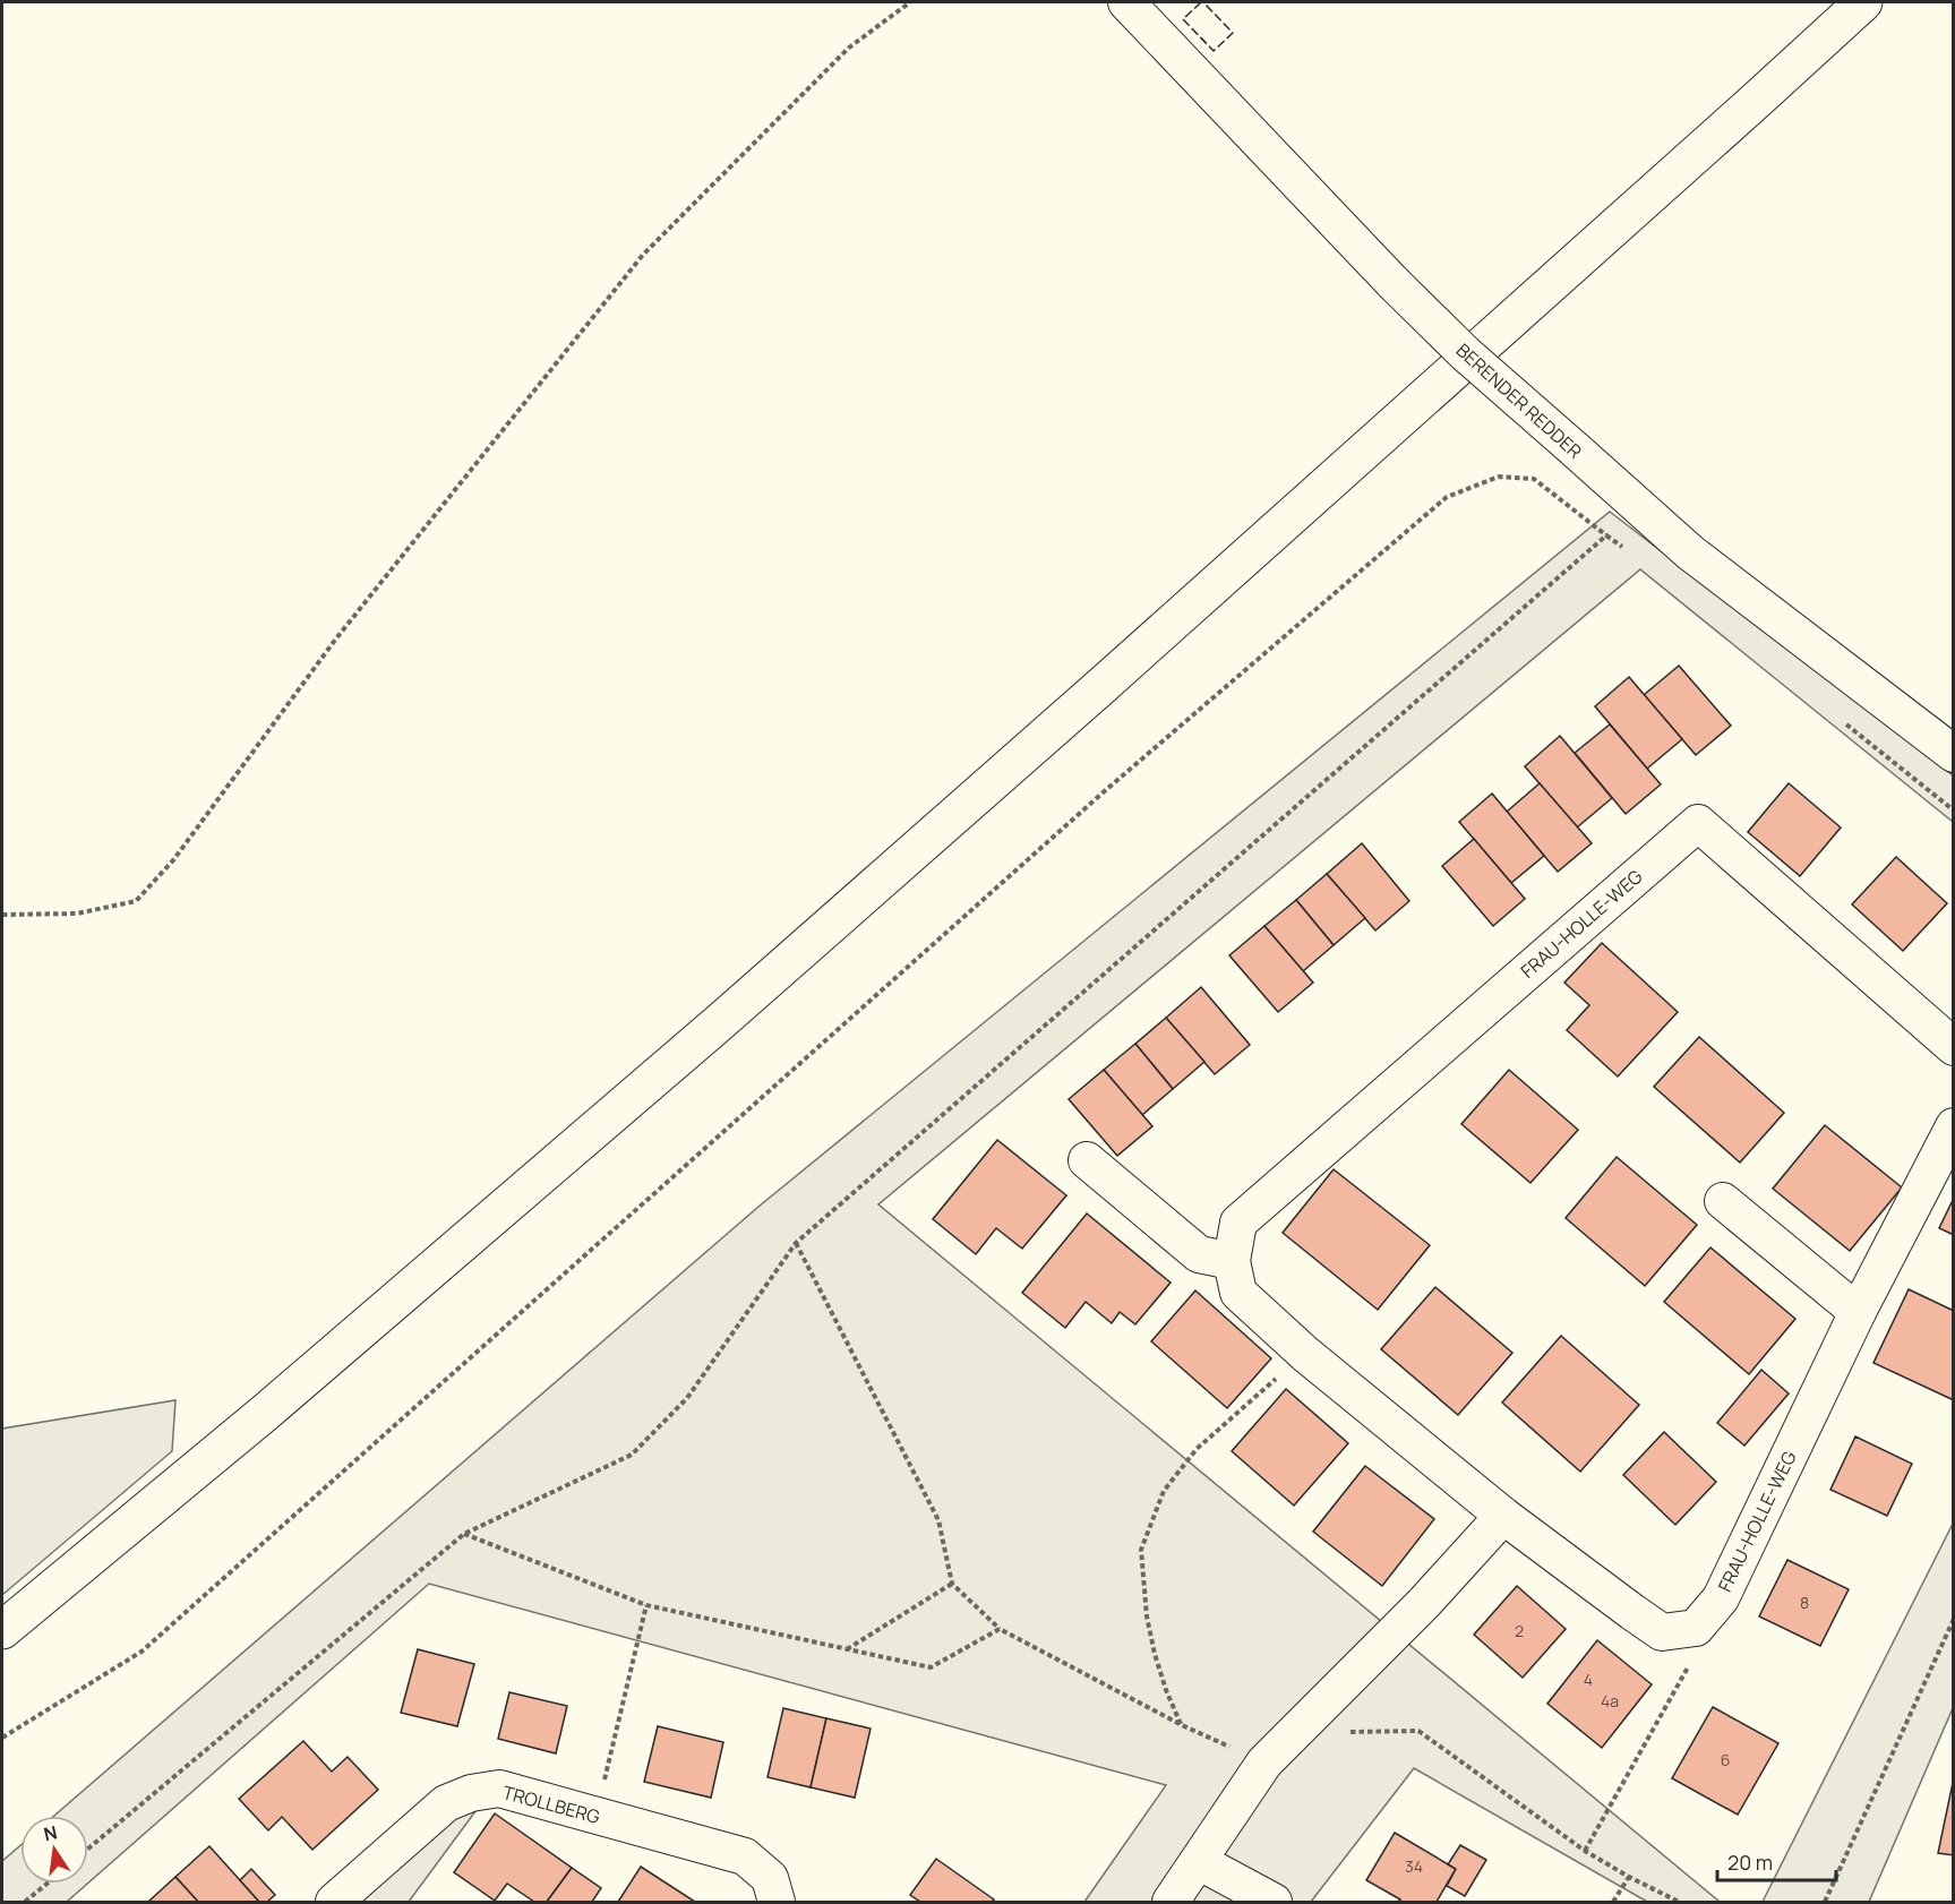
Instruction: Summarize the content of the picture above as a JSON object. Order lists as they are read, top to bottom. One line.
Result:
{"streets":{"street":["BERENDER REDDER","FRAU-HOLLE-WEG","TROLLBERG"]},"house_numbers":["8","2","4","4a","6","34"],"scale_bar":"20 m","north":"top"}
